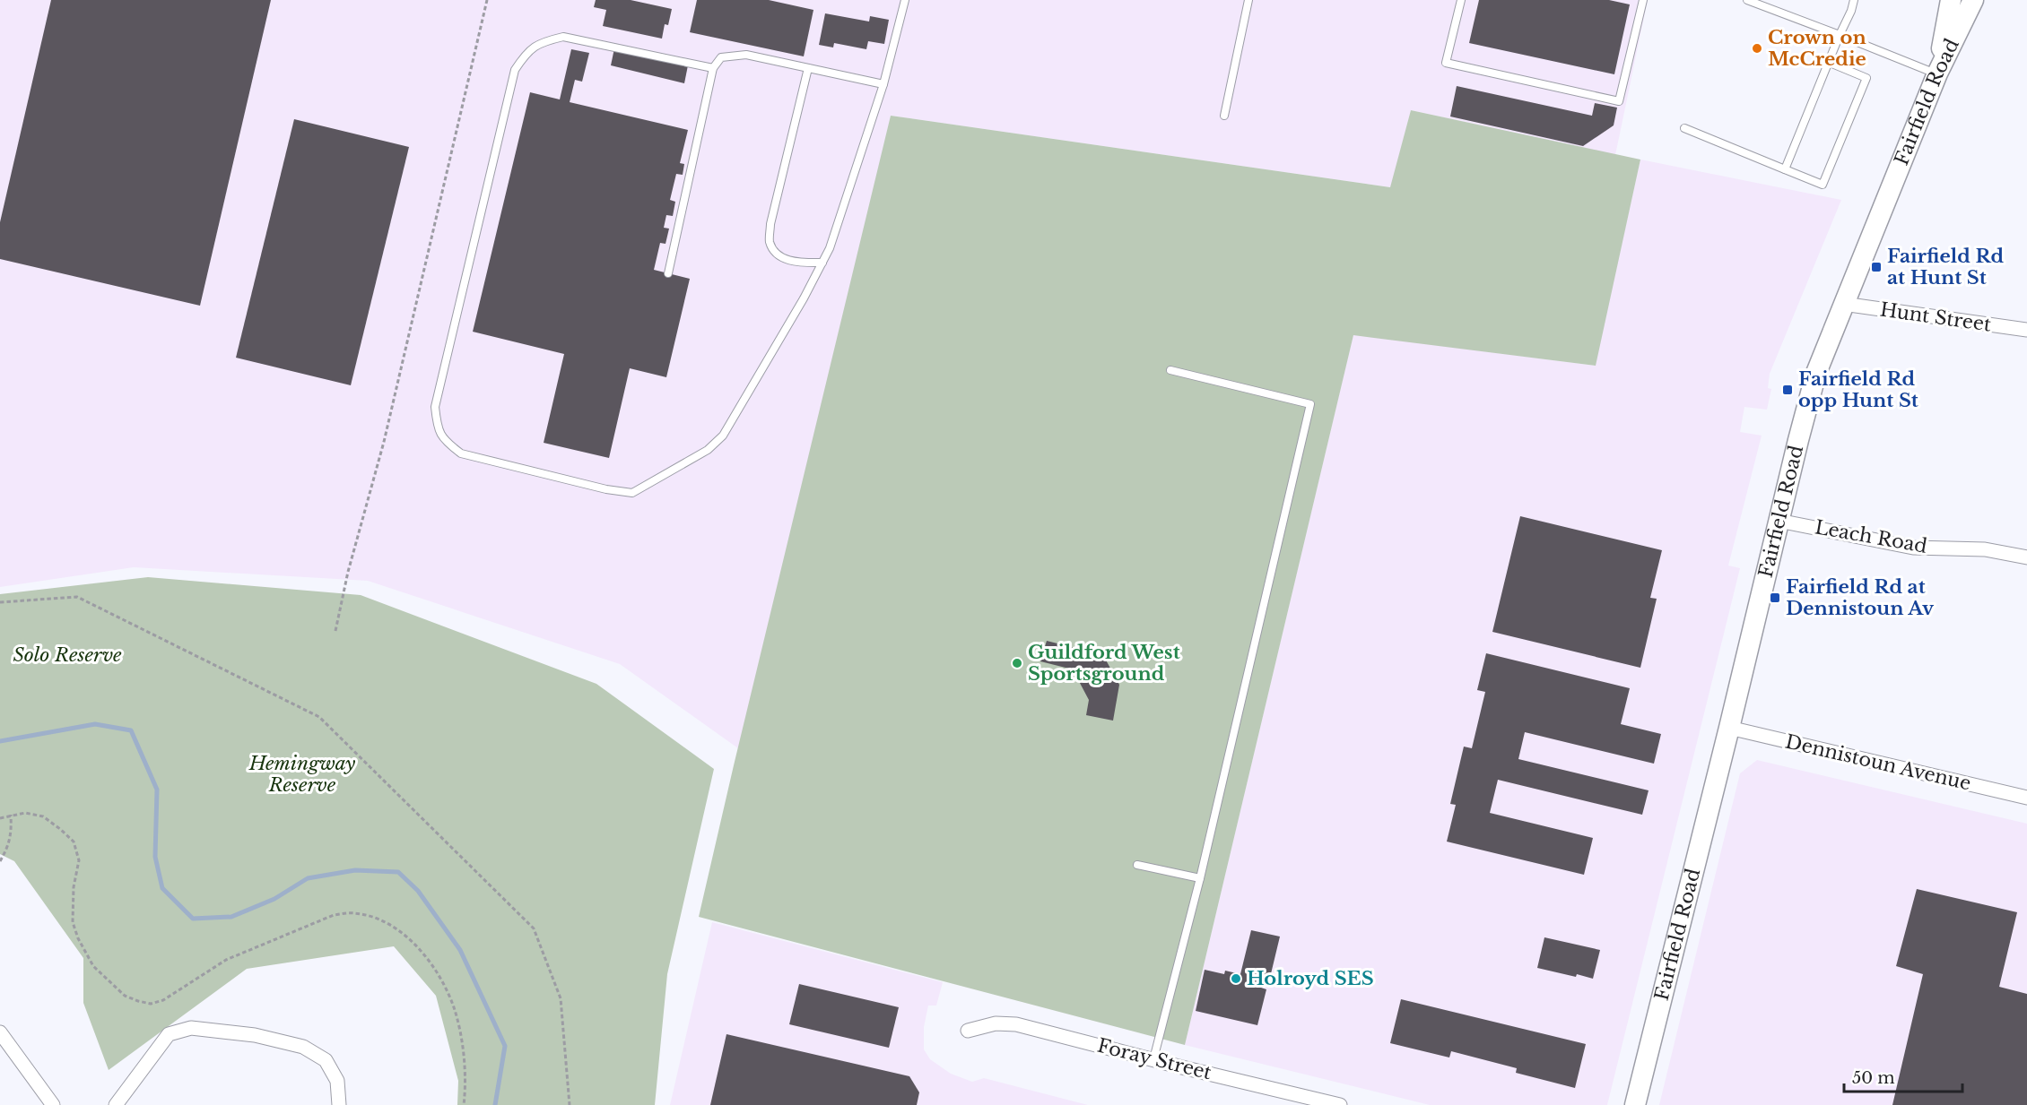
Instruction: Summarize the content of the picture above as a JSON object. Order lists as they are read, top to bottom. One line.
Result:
{"streets":{"main road":["Fairfield Road"],"street":["Hunt Street","Leach Road","Dennistoun Avenue","Foray Street"]},"crossings":[["Fairfield Road","Hunt Street"],["Fairfield Road","Leach Road"],["Fairfield Road","Dennistoun Avenue"]],"parks":["Solo Reserve","Hemingway Reserve"],"places":{"other":["Crown on McCredie","Guildford West Sportsground","Holroyd SES"],"transit":["Fairfield Rd at Hunt St","Fairfield Rd opp Hunt St","Fairfield Rd at Dennistoun Av"]},"scale_bar":"50 m"}
